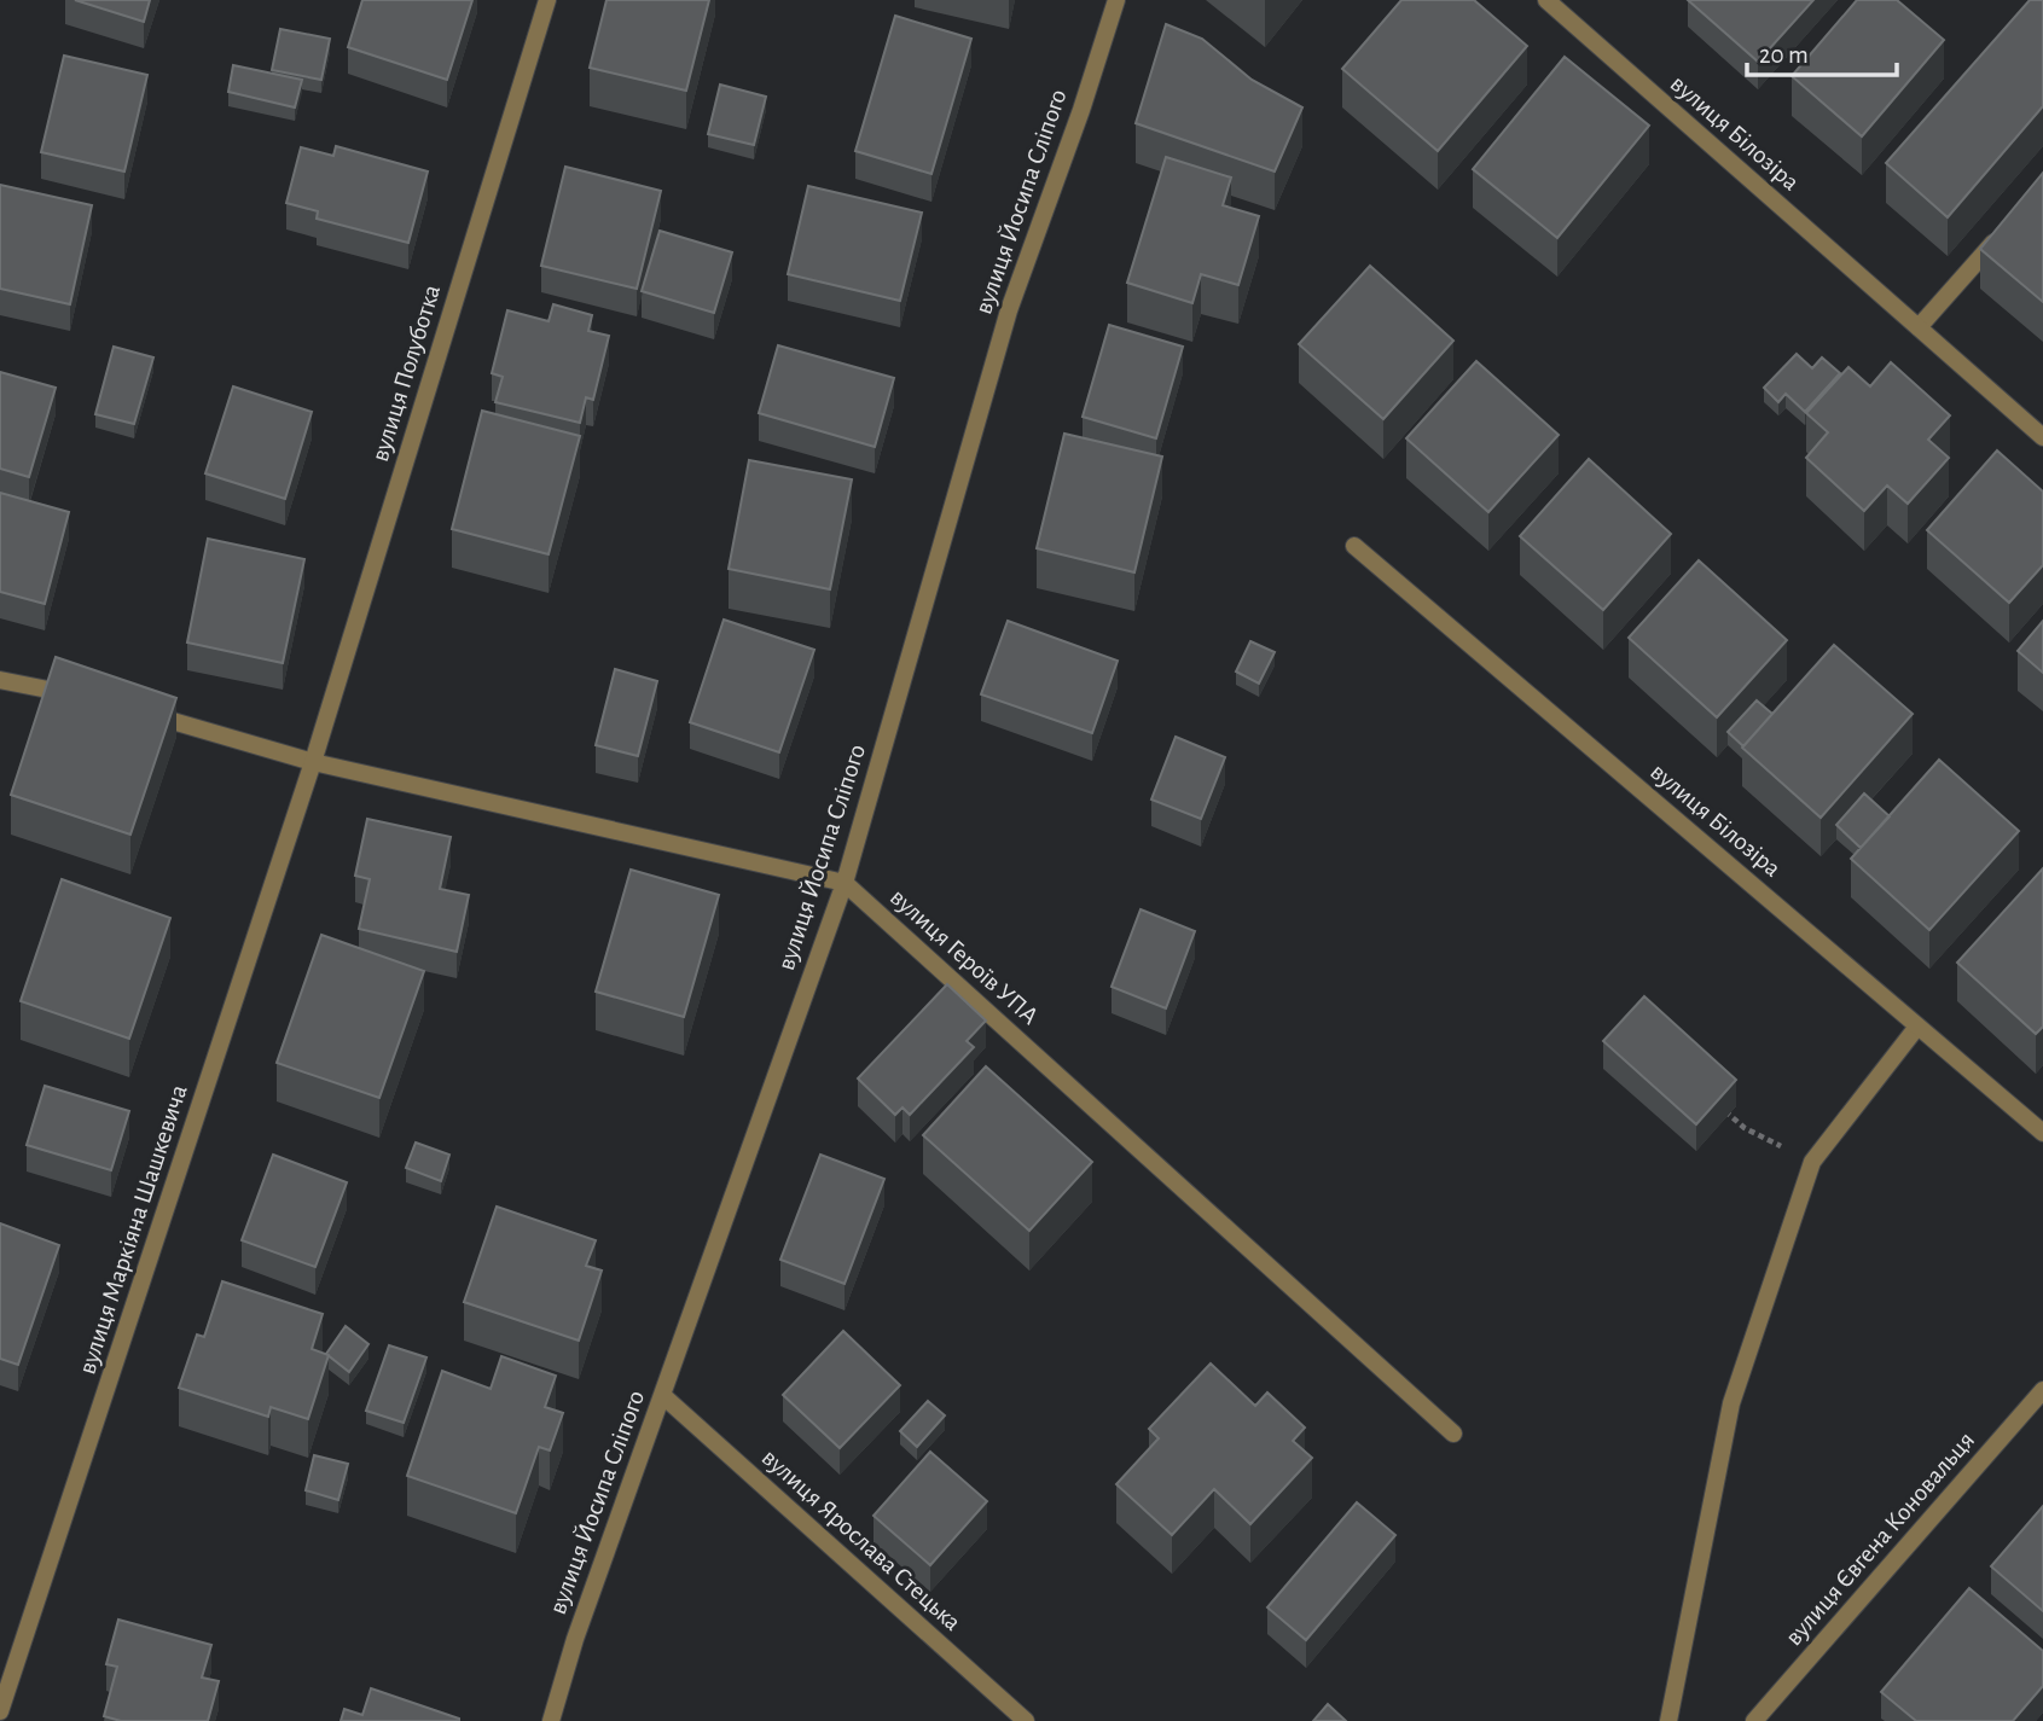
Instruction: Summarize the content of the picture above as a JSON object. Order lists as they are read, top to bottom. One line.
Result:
{"streets":{"street":["вулиця Білозіра","вулиця Йосипа Сліпого","вулиця Полуботка","вулиця Героїв УПА","вулиця Маркіяна Шашкевича","вулиця Євгена Коновальця","вулиця Ярослава Стецька"]},"crossings":[["вулиця Йосипа Сліпого","вулиця Героїв УПА"],["вулиця Йосипа Сліпого","вулиця Ярослава Стецька"],["вулиця Полуботка","вулиця Героїв УПА"],["вулиця Полуботка","вулиця Маркіяна Шашкевича"],["вулиця Героїв УПА","вулиця Маркіяна Шашкевича"]],"scale_bar":"20 m"}
